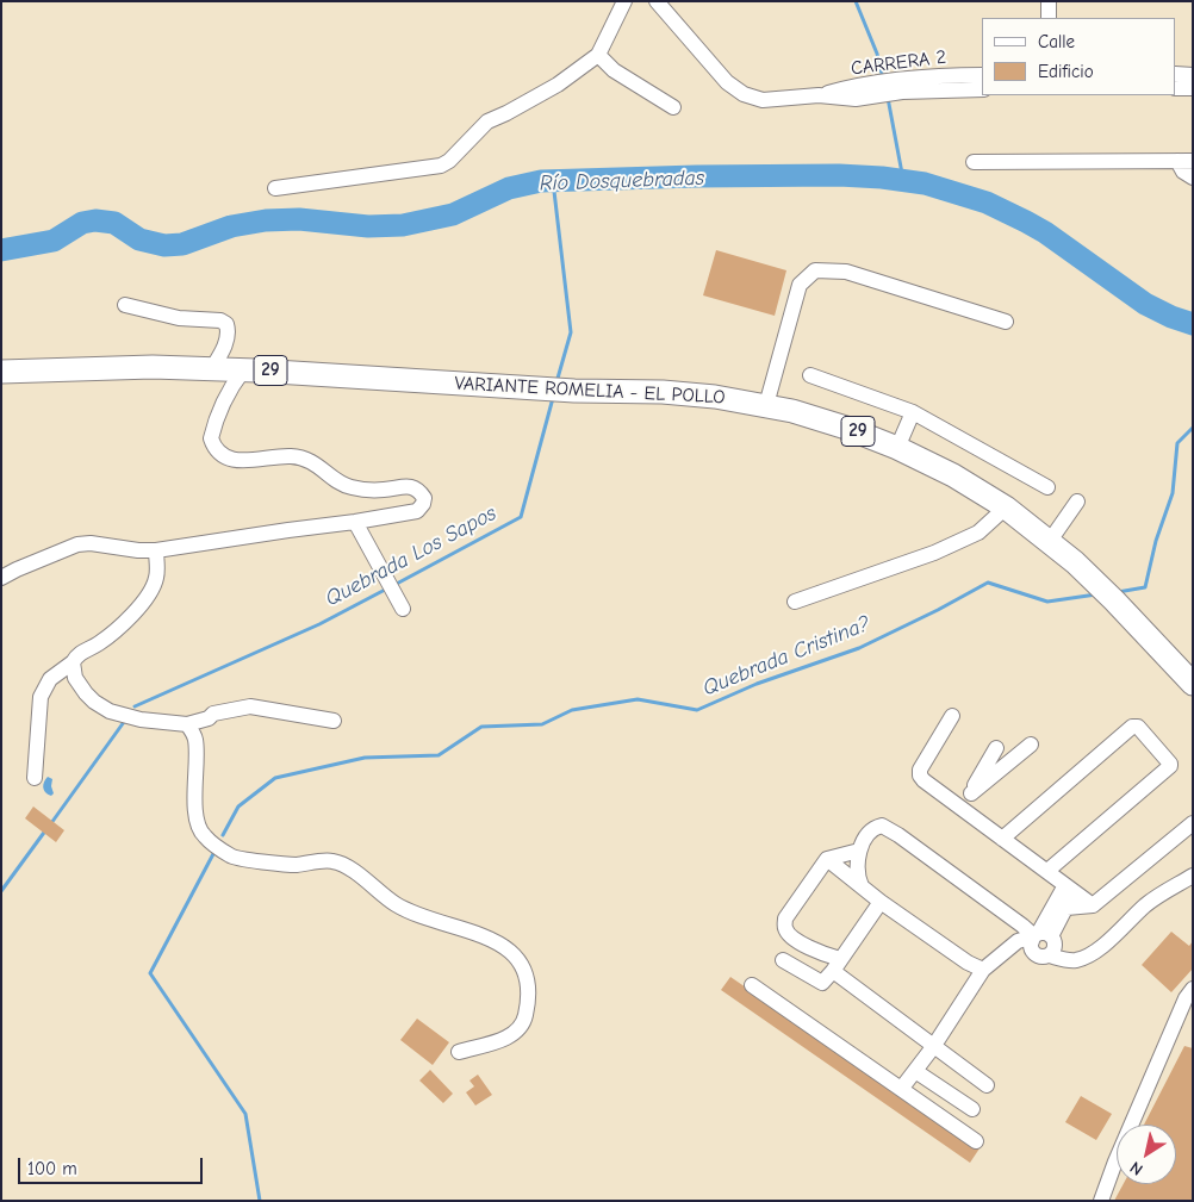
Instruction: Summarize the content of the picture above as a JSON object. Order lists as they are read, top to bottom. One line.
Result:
{"streets":{"highway":["29","VARIANTE ROMELIA - EL POLLO"],"street":["CARRERA 2"]},"water":["Río Dosquebradas","Quebrada Los Sapos","Quebrada Cristina?"],"legend":["Calle","Edificio"],"scale_bar":"100 m","north":"bottom left"}
